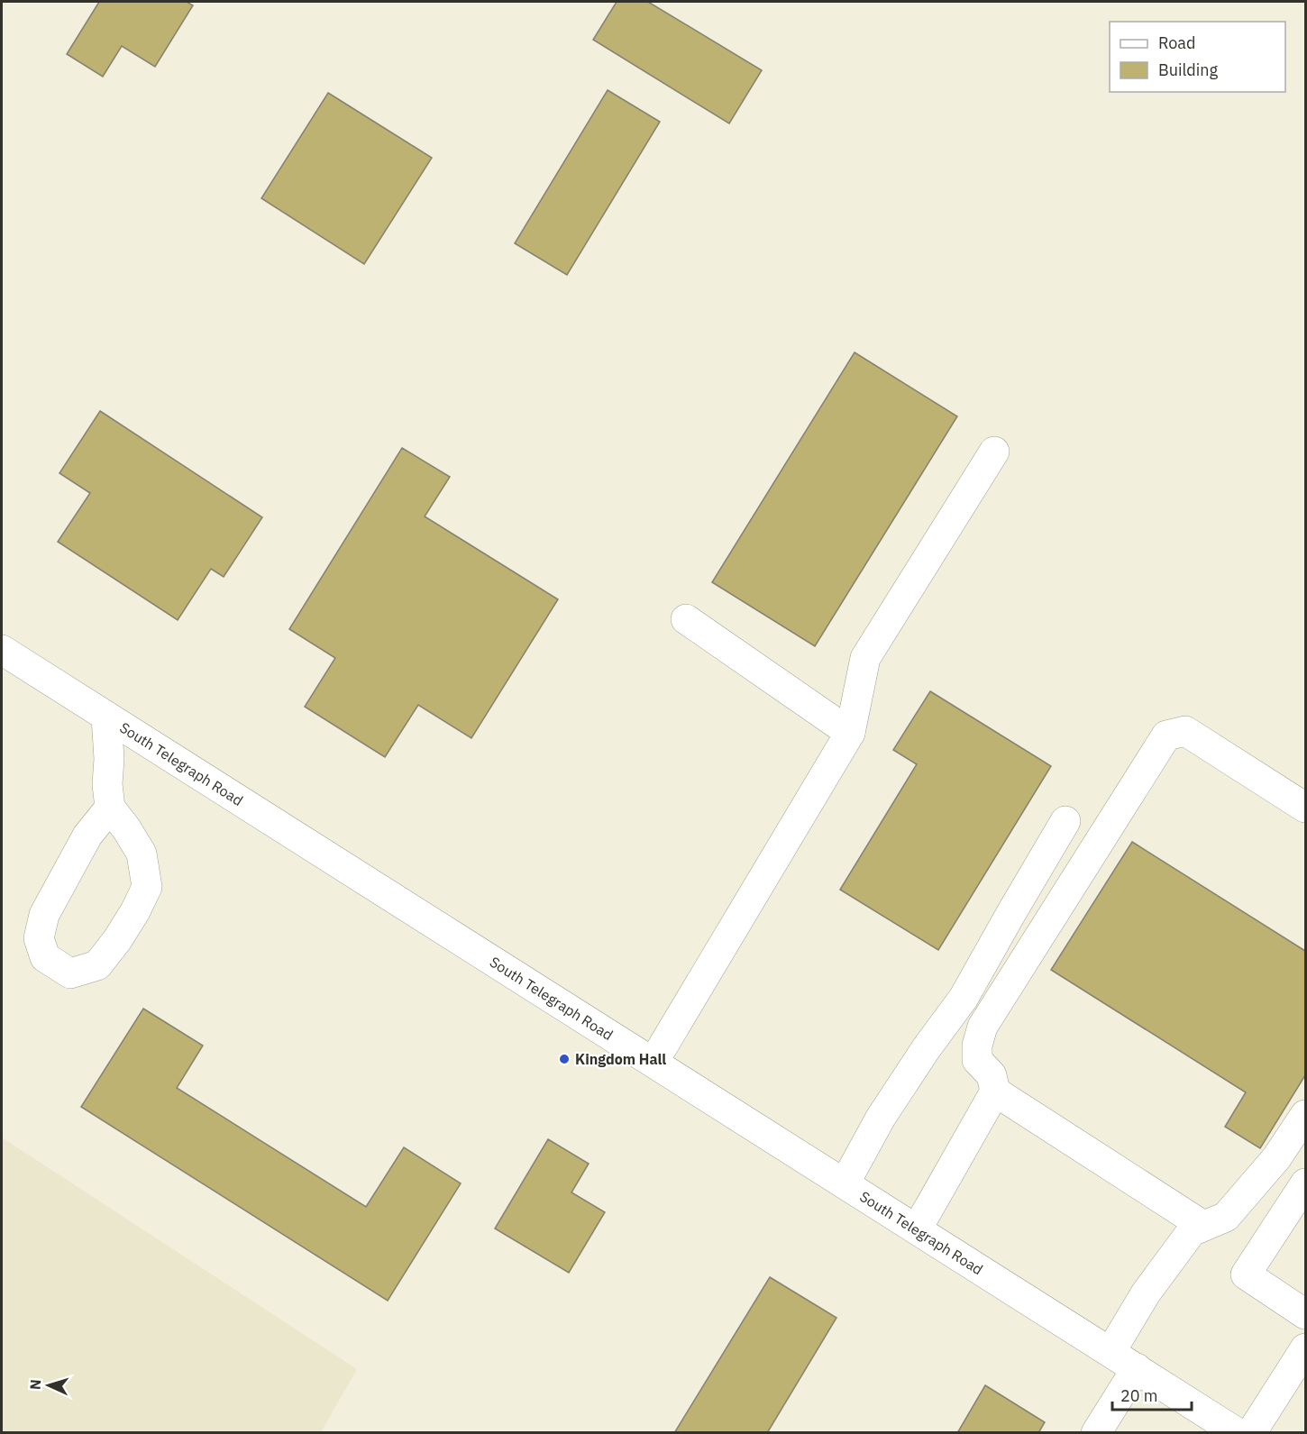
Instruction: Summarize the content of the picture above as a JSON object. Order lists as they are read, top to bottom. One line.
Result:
{"streets":{"main road":["South Telegraph Road"]},"places":["Kingdom Hall"],"legend":["Road","Building"],"scale_bar":"20 m","north":"left"}
